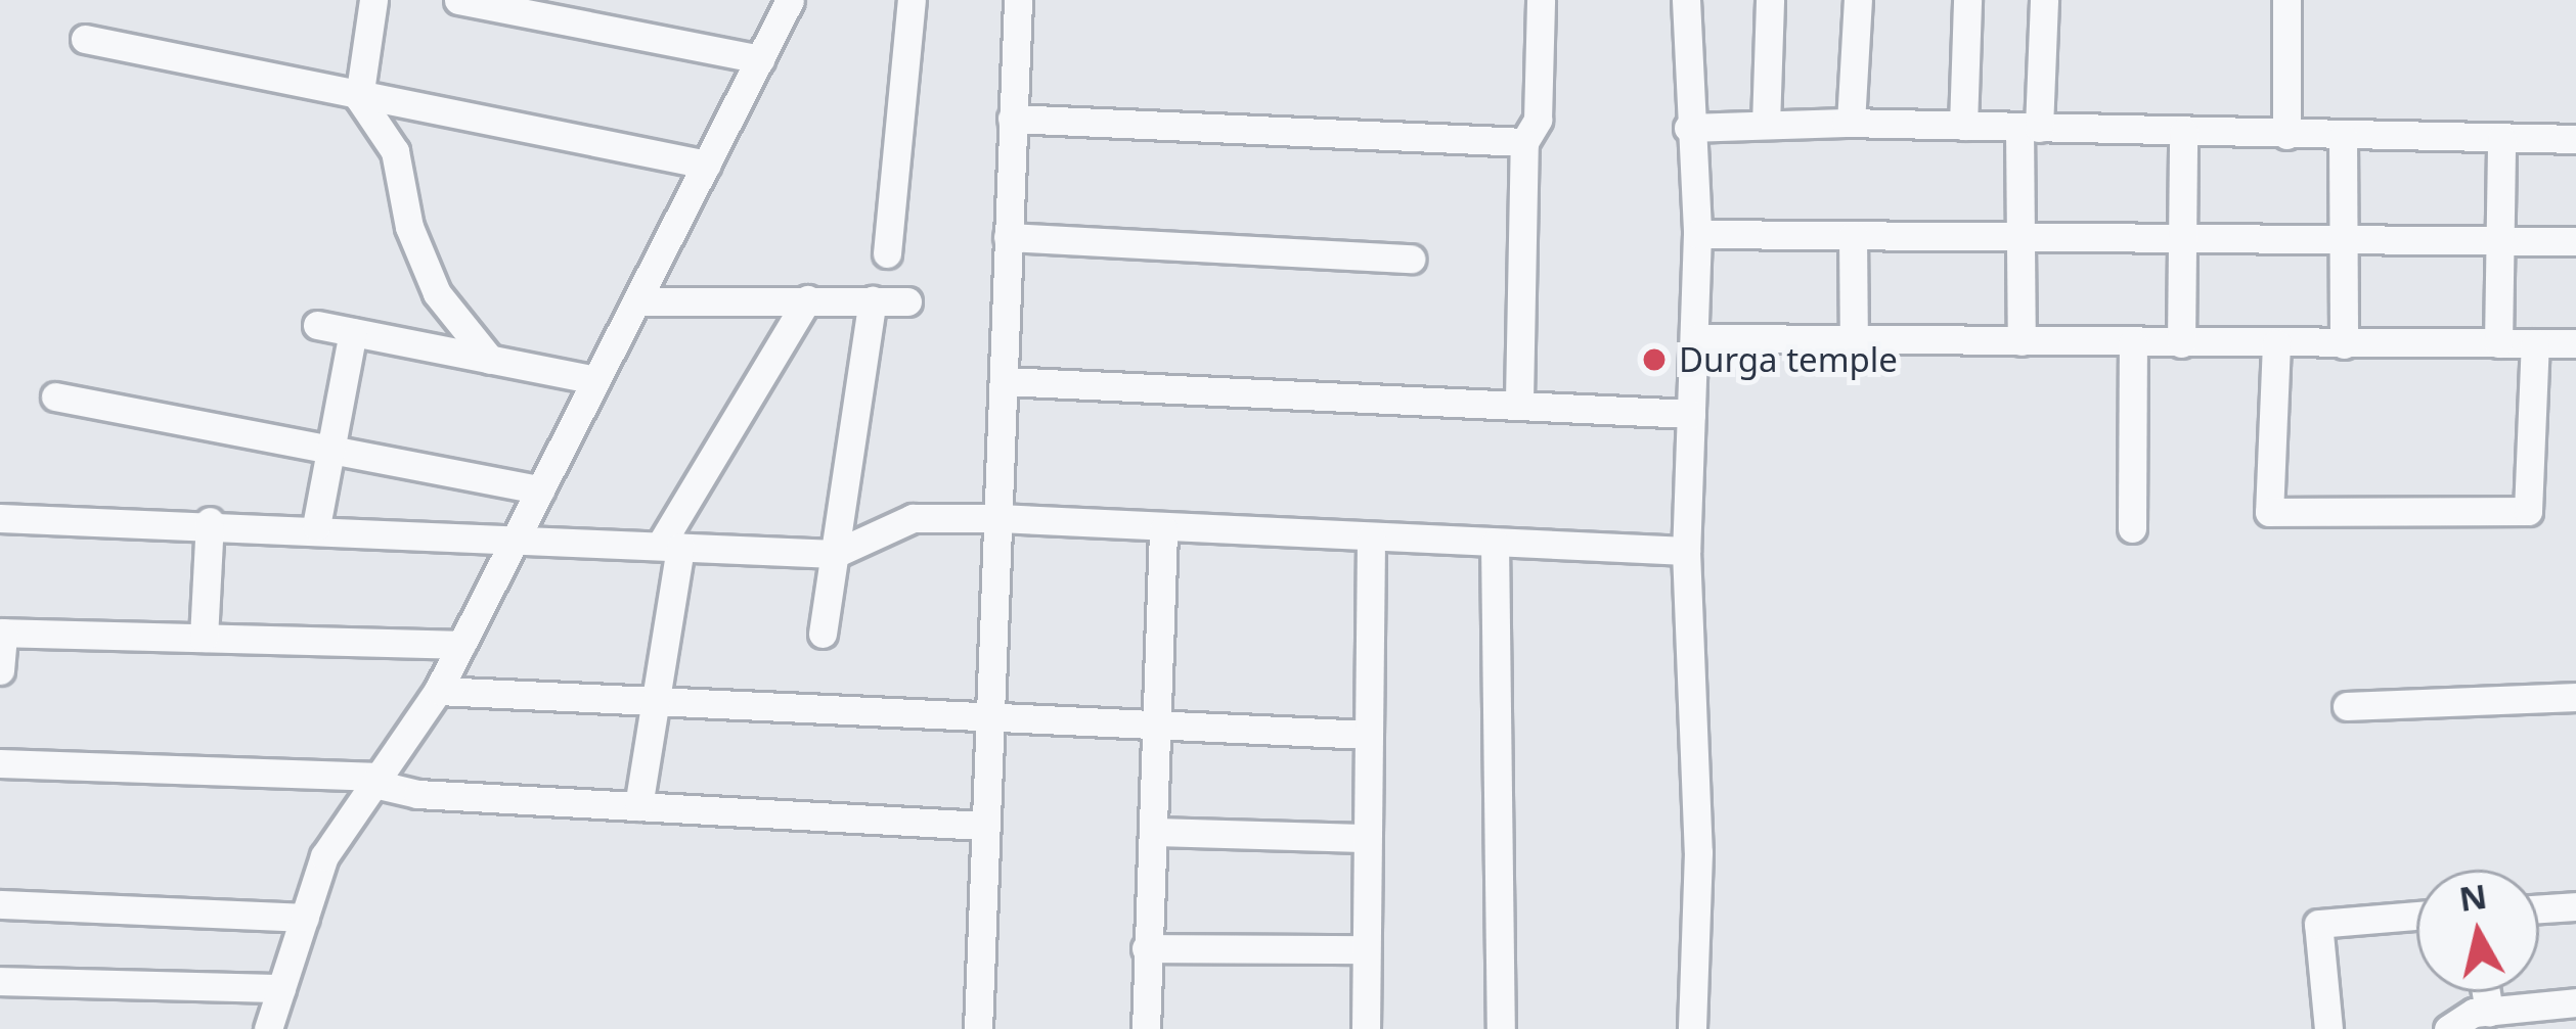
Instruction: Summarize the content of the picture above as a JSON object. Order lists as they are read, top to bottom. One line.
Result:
{"places":["Durga temple"],"north":"top"}
